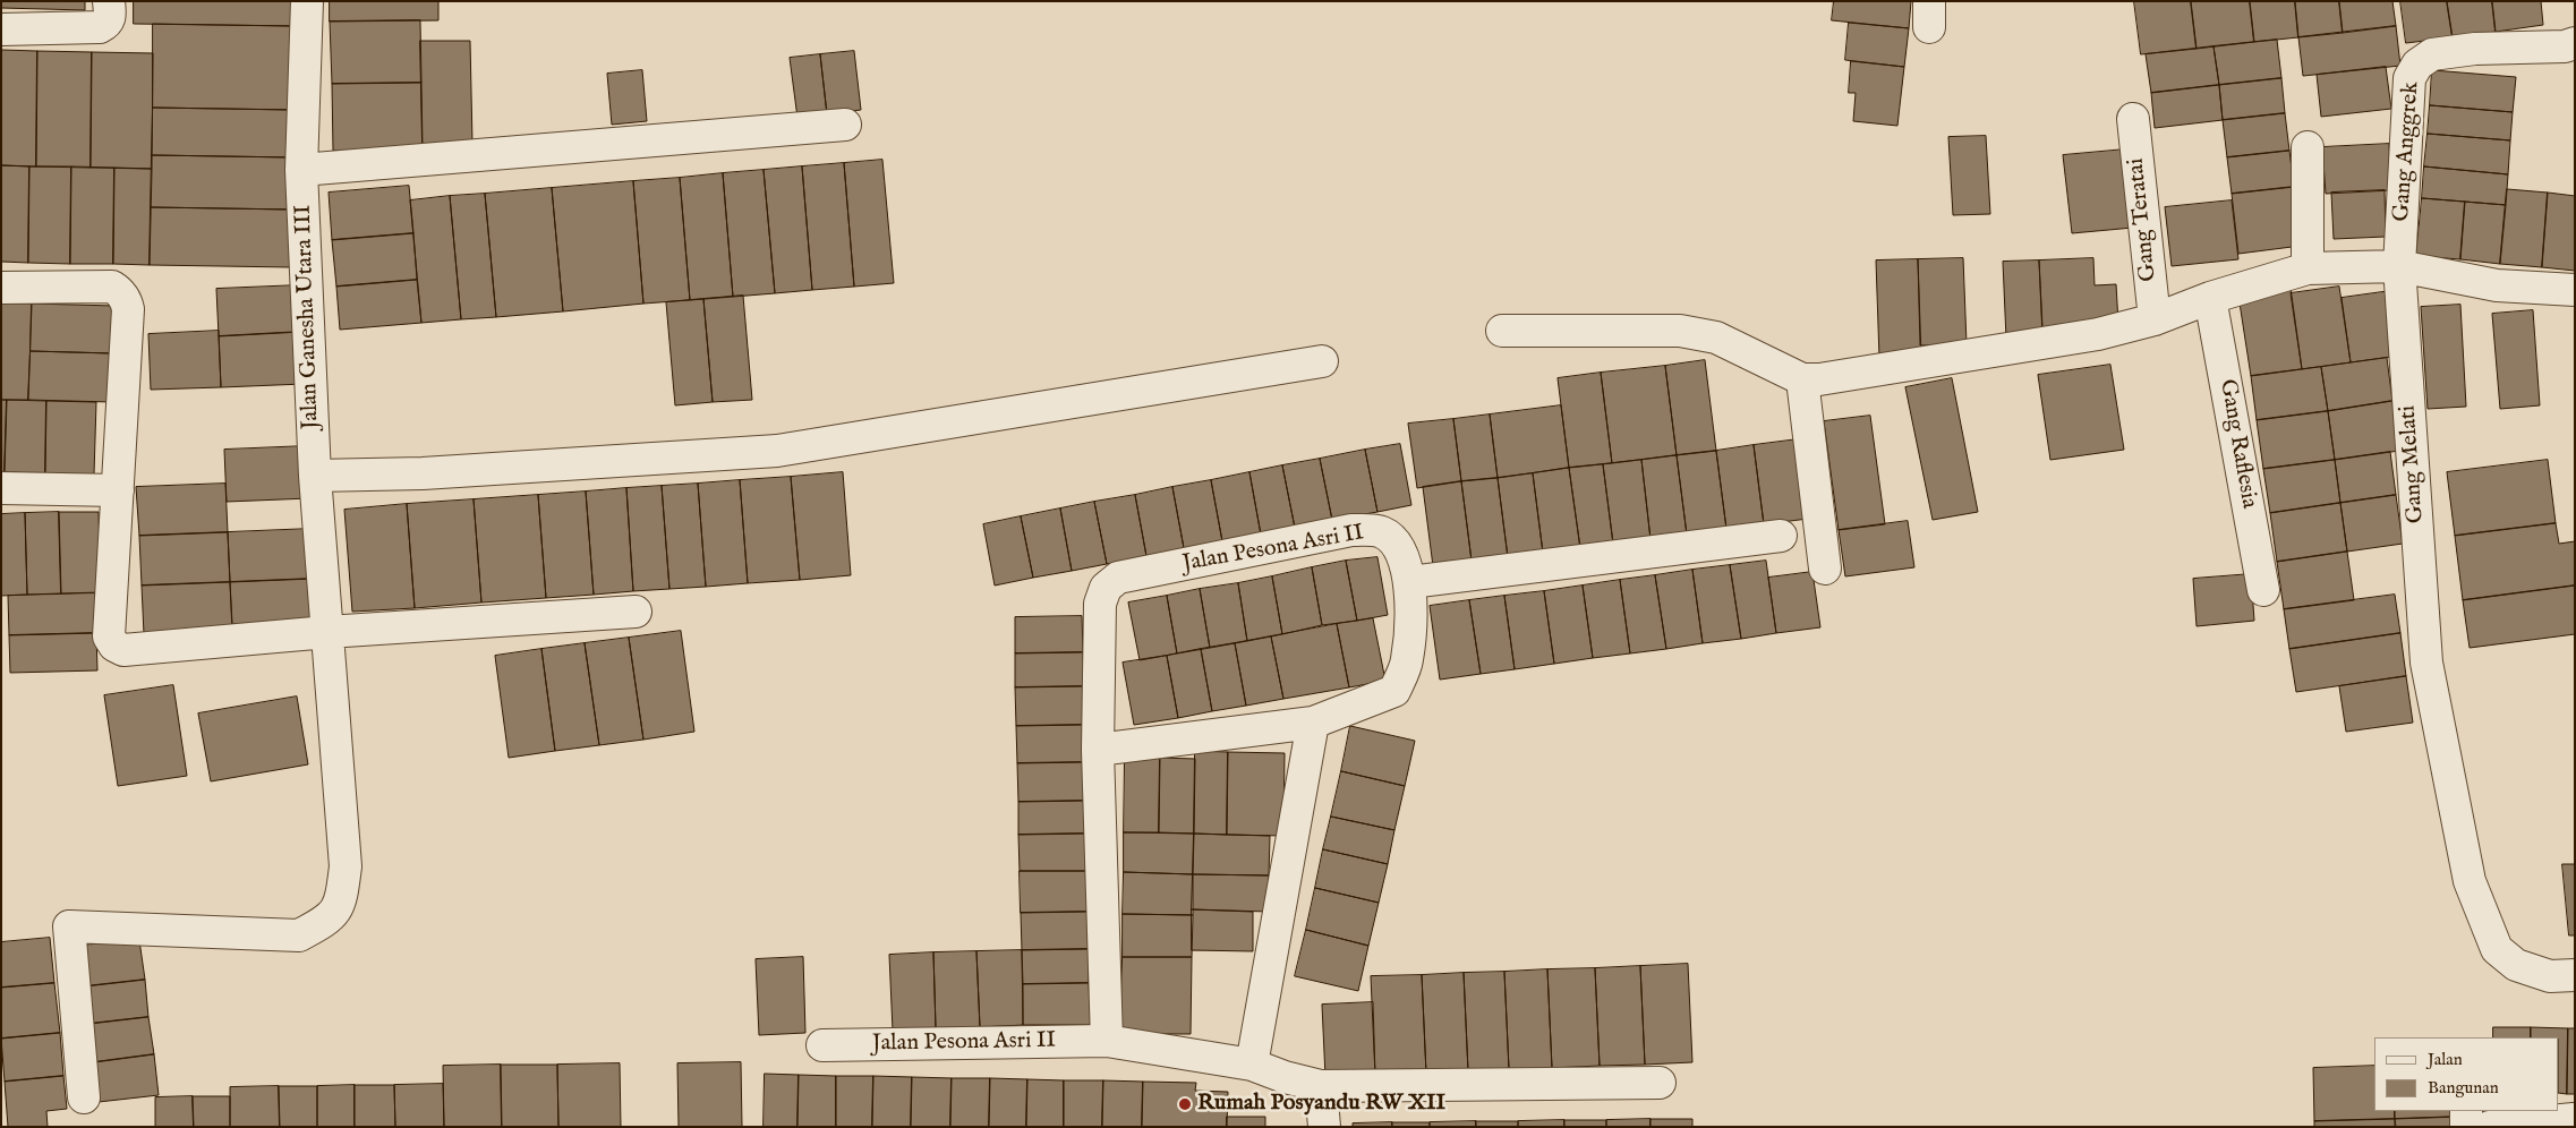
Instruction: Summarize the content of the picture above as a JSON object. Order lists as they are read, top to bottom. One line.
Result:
{"streets":{"street":["Gang Anggrek","Gang Teratai","Jalan Ganesha Utara III","Gang Raflesia","Gang Melati","Jalan Pesona Asri II"]},"crossings":[["Gang Anggrek","Gang Melati"]],"places":["Rumah Posyandu RW XII"],"legend":["Jalan","Bangunan"]}
